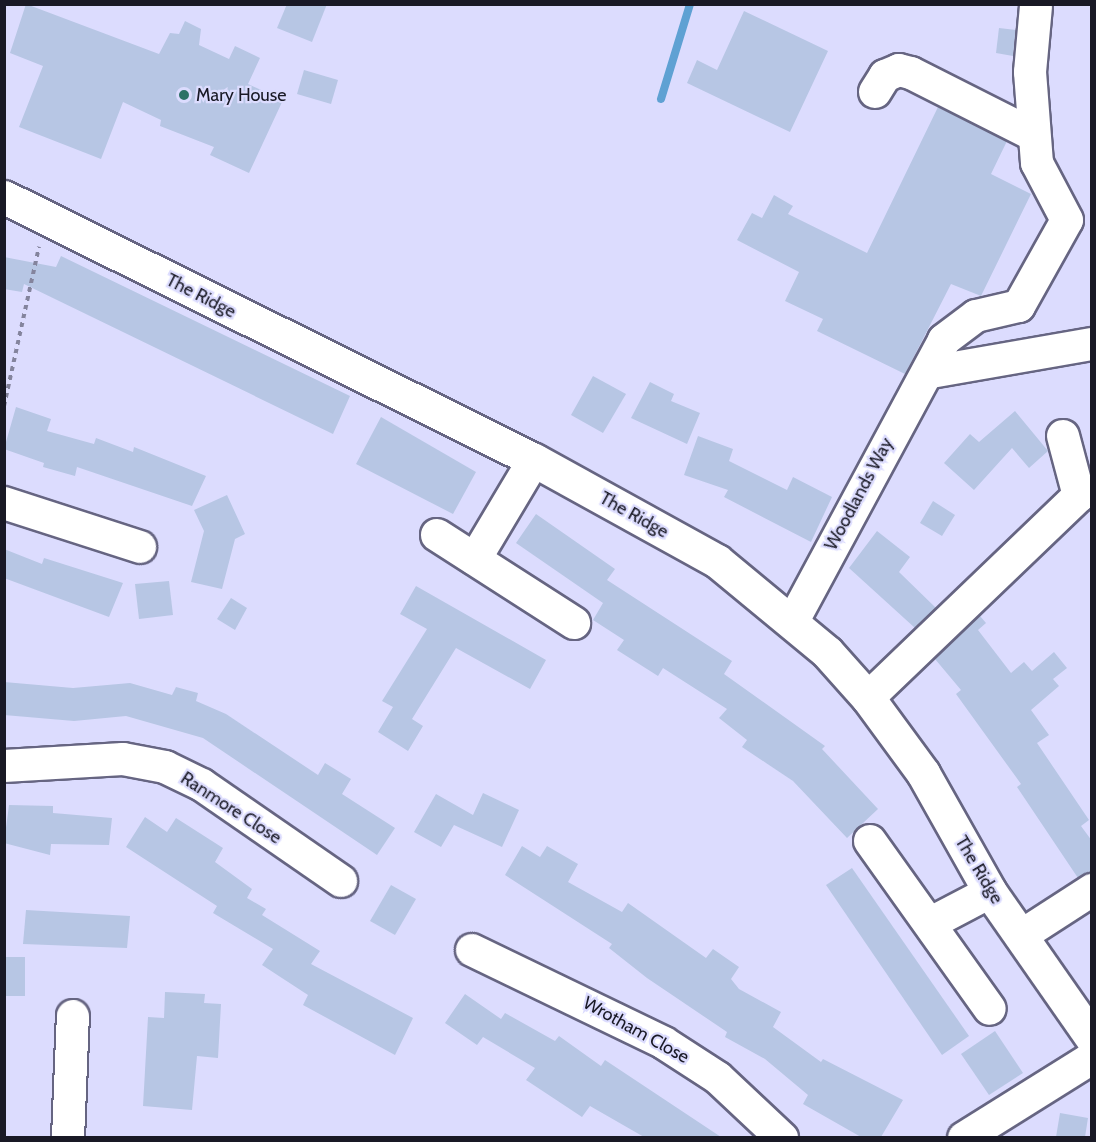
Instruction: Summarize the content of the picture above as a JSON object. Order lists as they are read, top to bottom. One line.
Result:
{"streets":{"main road":["The Ridge"],"street":["Woodlands Way","Ranmore Close","Wrotham Close"]},"crossings":[["The Ridge","Woodlands Way"]],"places":["Mary House"]}
